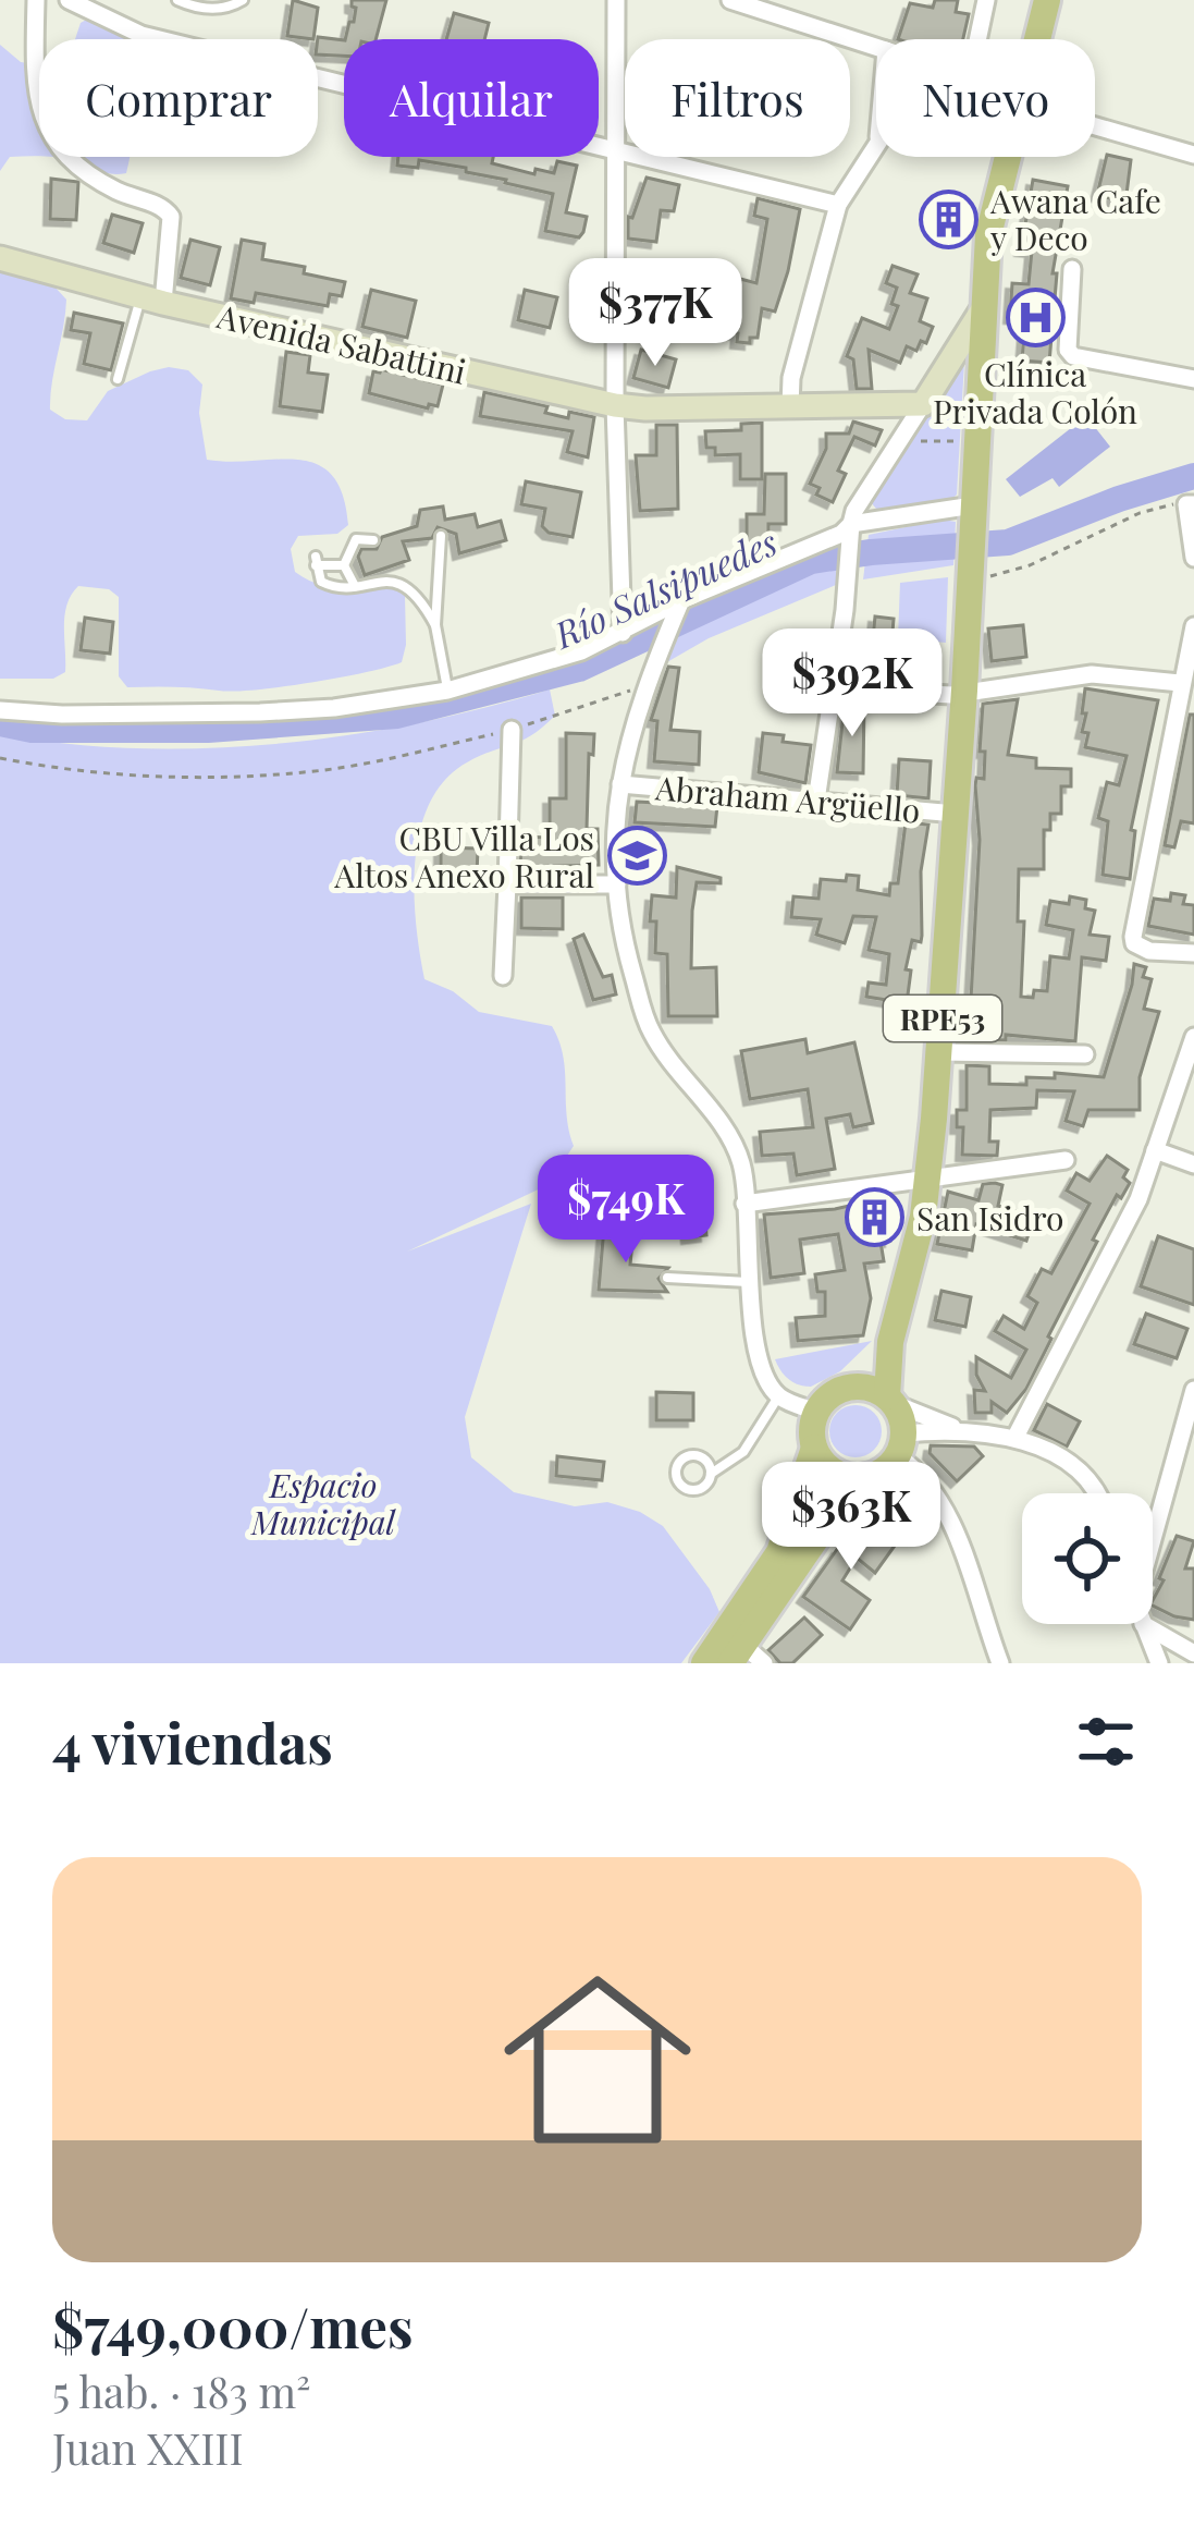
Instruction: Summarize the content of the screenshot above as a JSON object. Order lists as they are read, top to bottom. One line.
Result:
{"streets":{"main road":["RPE53"],"street":["Avenida Sabattini","Abraham Argüello"]},"crossings":[["Abraham Argüello","RPE53"]],"water":["Río Salsipuedes"],"parks":["Espacio Municipal"],"places":{"building":["Awana Cafe y Deco","San Isidro"],"hospital":["Clínica Privada Colón"],"school or university":["CBU Villa Los Altos Anexo Rural"]},"page":{"chip":["Comprar","Alquilar","Filtros","Nuevo"],"price":["$377K","$392K","$749K","$363K"],"heading":"4 viviendas","list":[{"name":"$749,000/mes","note":"5 hab. · 183 m² · Juan XXIII"}]}}
